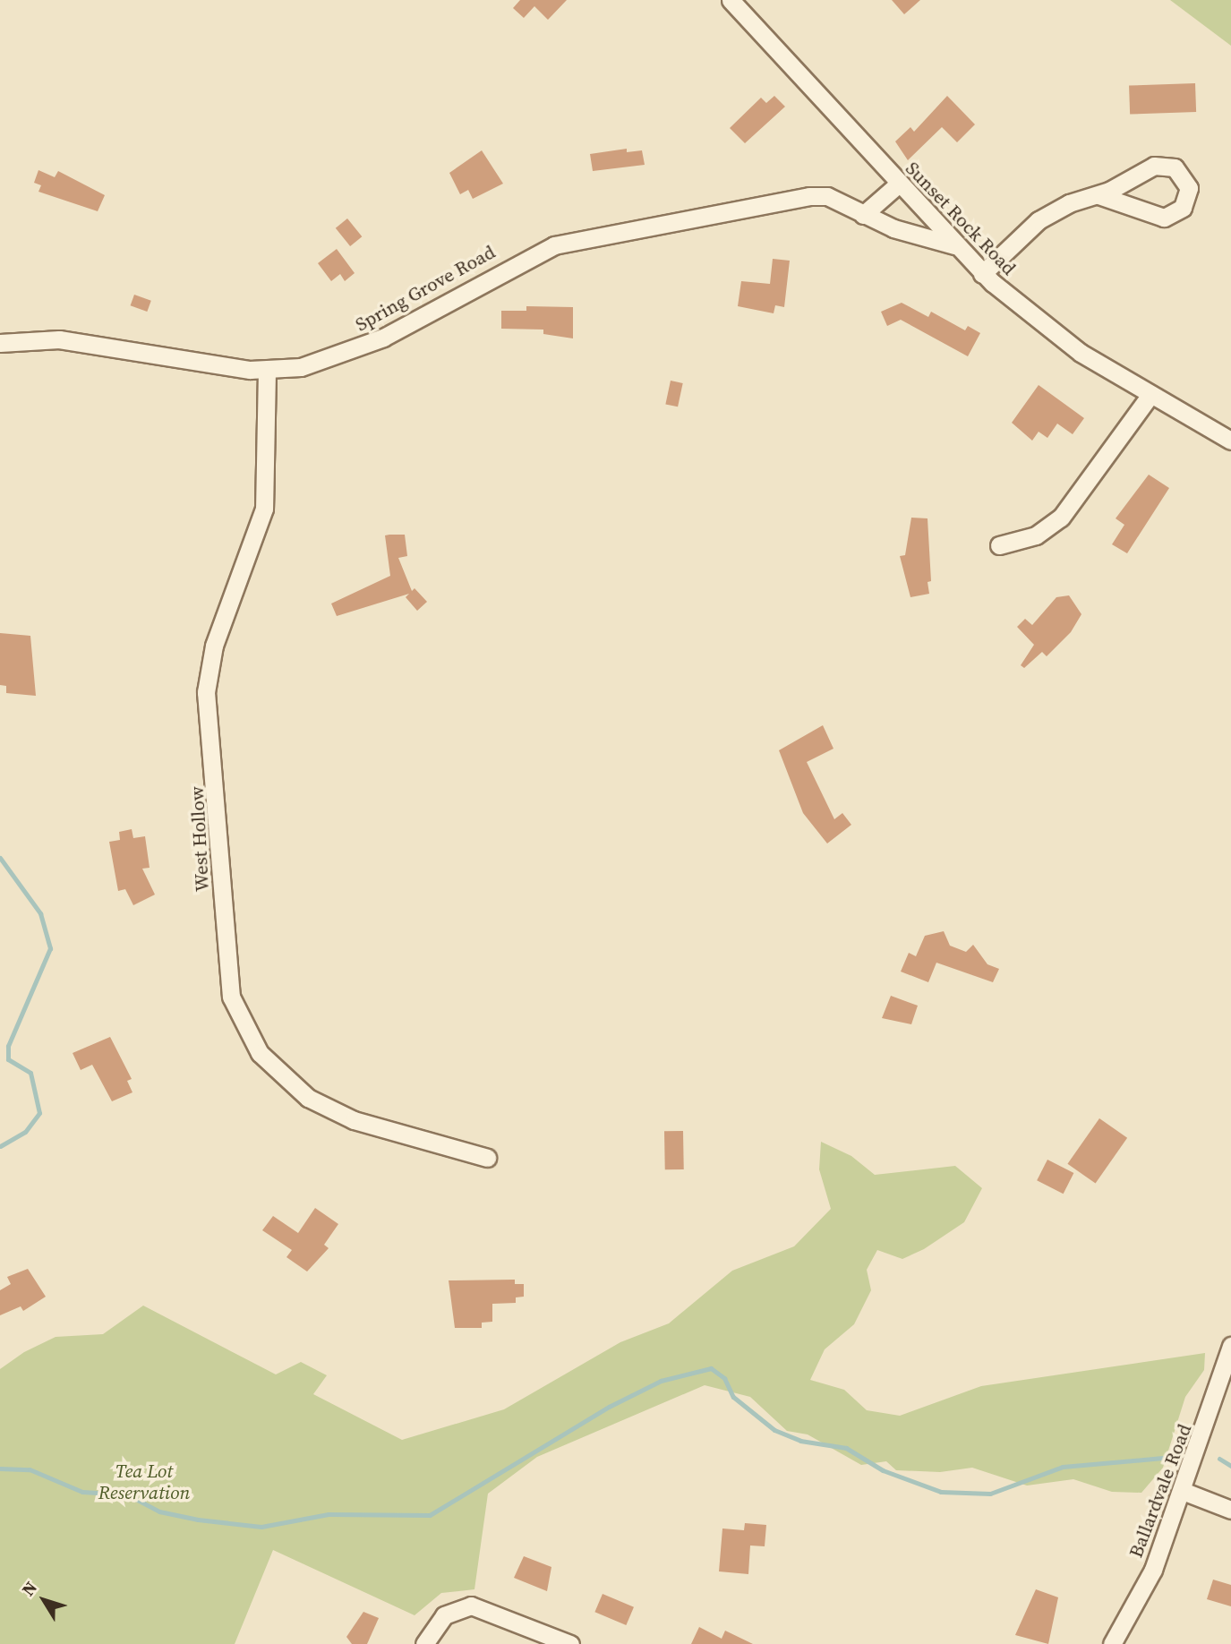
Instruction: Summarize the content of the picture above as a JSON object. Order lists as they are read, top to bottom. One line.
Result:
{"streets":{"street":["Sunset Rock Road","Spring Grove Road","West Hollow","Ballardvale Road"]},"crossings":[["Sunset Rock Road","Spring Grove Road"],["Spring Grove Road","West Hollow"]],"parks":["Tea Lot Reservation"],"north":"top left"}
